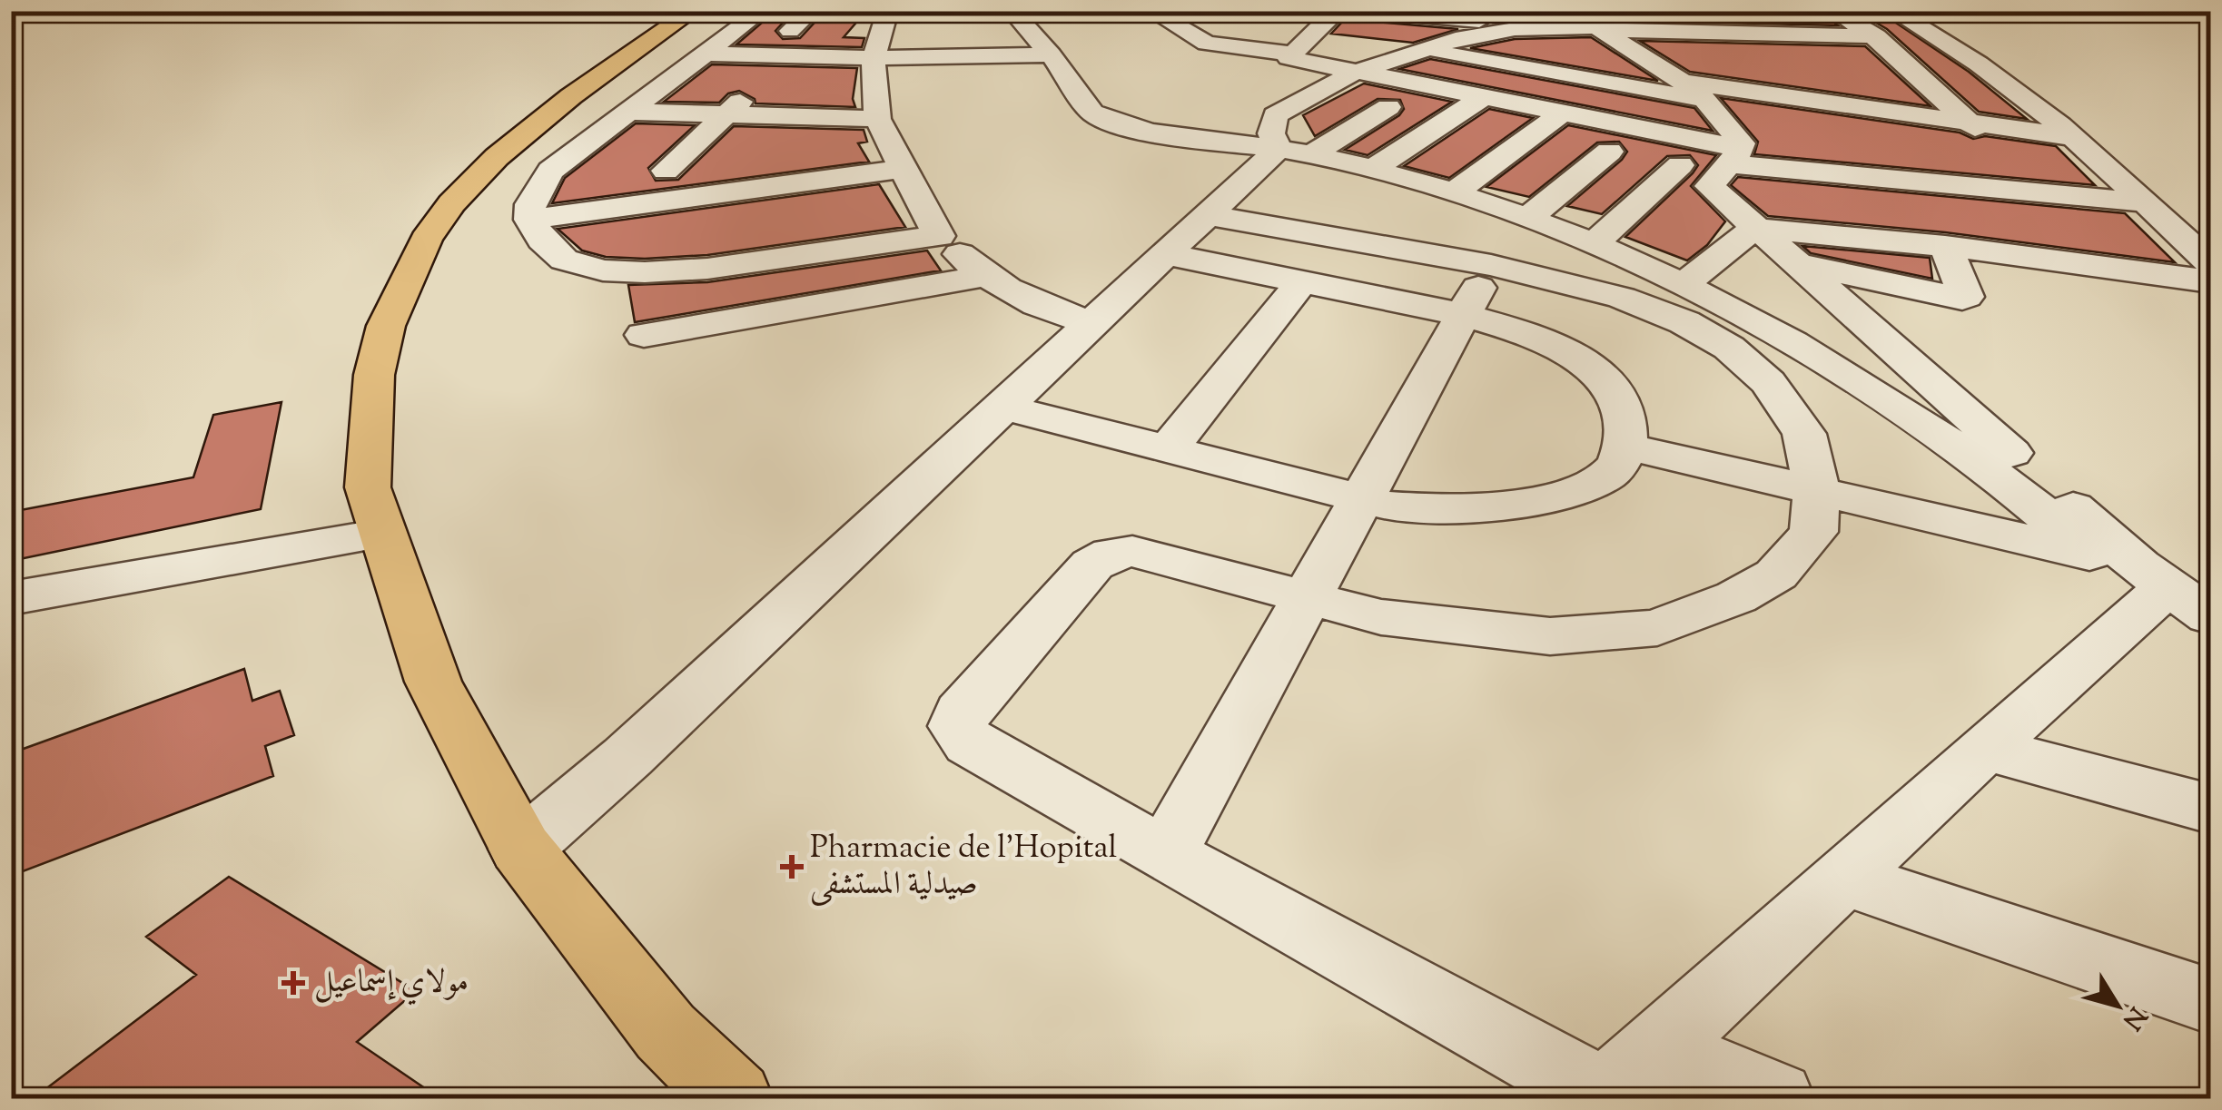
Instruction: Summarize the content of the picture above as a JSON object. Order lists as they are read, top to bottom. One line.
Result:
{"places":{"health":["Pharmacie de l'Hopital صيدلية المستشفى","مولاي إسماعيل"]},"north":"bottom right"}
